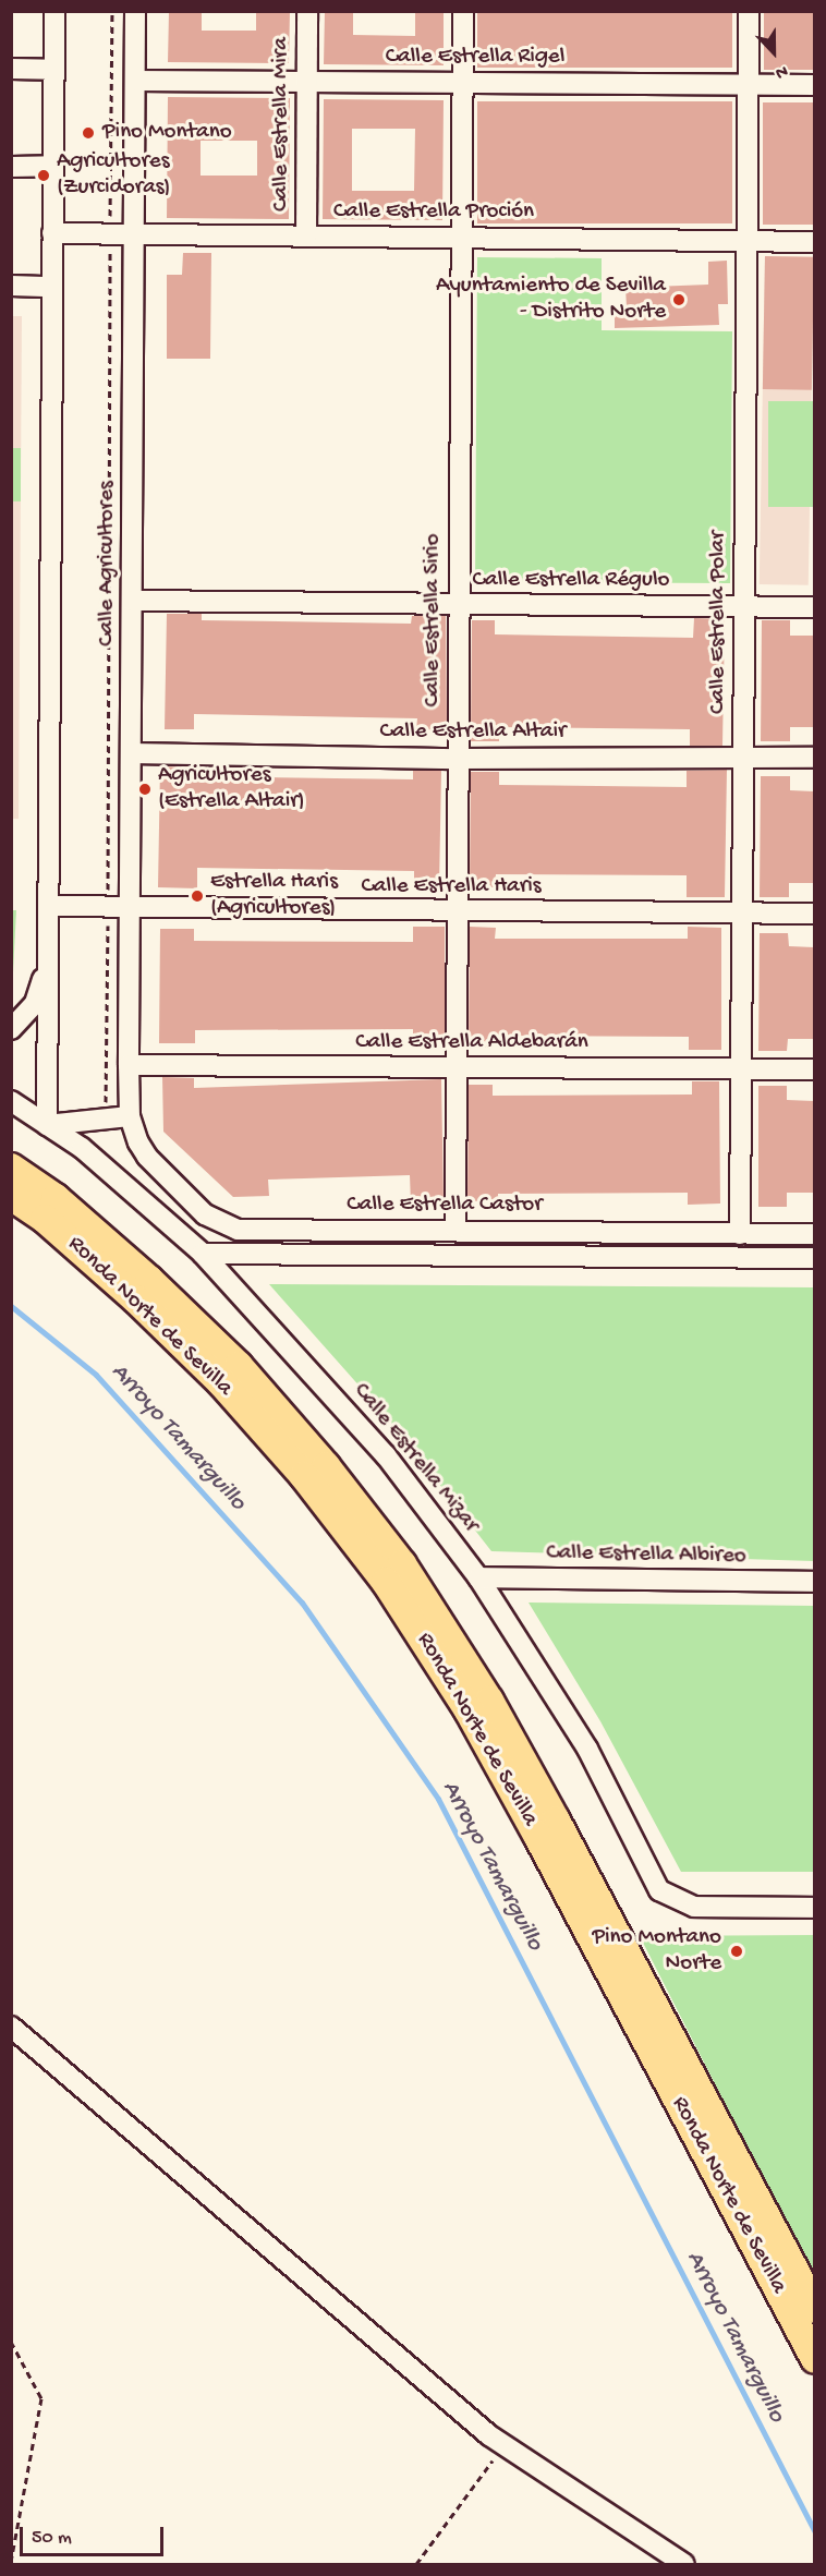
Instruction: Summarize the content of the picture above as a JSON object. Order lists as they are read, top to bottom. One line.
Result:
{"streets":{"highway":["Ronda Norte de Sevilla"],"street":["Calle Estrella Rigel","Calle Estrella Mira","Calle Estrella Proción","Calle Agricultores","Calle Estrella Régulo","Calle Estrella Sirio","Calle Estrella Polar","Calle Estrella Altair","Calle Estrella Haris","Calle Estrella Aldebarán","Calle Estrella Castor","Calle Estrella Mizar","Calle Estrella Albireo"]},"crossings":[["Calle Estrella Rigel","Calle Estrella Mira"],["Calle Estrella Rigel","Calle Agricultores"],["Calle Estrella Rigel","Calle Estrella Sirio"],["Calle Estrella Rigel","Calle Estrella Polar"],["Calle Estrella Mira","Calle Estrella Proción"],["Calle Estrella Proción","Calle Agricultores"],["Calle Estrella Proción","Calle Estrella Sirio"],["Calle Estrella Proción","Calle Estrella Polar"],["Calle Agricultores","Calle Estrella Régulo"],["Calle Agricultores","Calle Estrella Altair"],["Calle Agricultores","Calle Estrella Haris"],["Calle Agricultores","Calle Estrella Aldebarán"],["Calle Agricultores","Calle Estrella Castor"],["Calle Estrella Régulo","Calle Estrella Sirio"],["Calle Estrella Régulo","Calle Estrella Polar"],["Calle Estrella Sirio","Calle Estrella Altair"],["Calle Estrella Sirio","Calle Estrella Haris"],["Calle Estrella Sirio","Calle Estrella Aldebarán"],["Calle Estrella Sirio","Calle Estrella Castor"],["Calle Estrella Polar","Calle Estrella Altair"],["Calle Estrella Polar","Calle Estrella Haris"],["Calle Estrella Polar","Calle Estrella Aldebarán"],["Calle Estrella Polar","Calle Estrella Castor"],["Calle Estrella Mizar","Calle Estrella Albireo"]],"water":["Arroyo Tamarguillo"],"places":["Pino Montano","Agricultores (Zurcidoras)","Ayuntamiento de Sevilla - Distrito Norte","Agricultores (Estrella Altair)","Estrella Haris (Agricultores)","Pino Montano Norte"],"scale_bar":"50 m","north":"bottom"}
